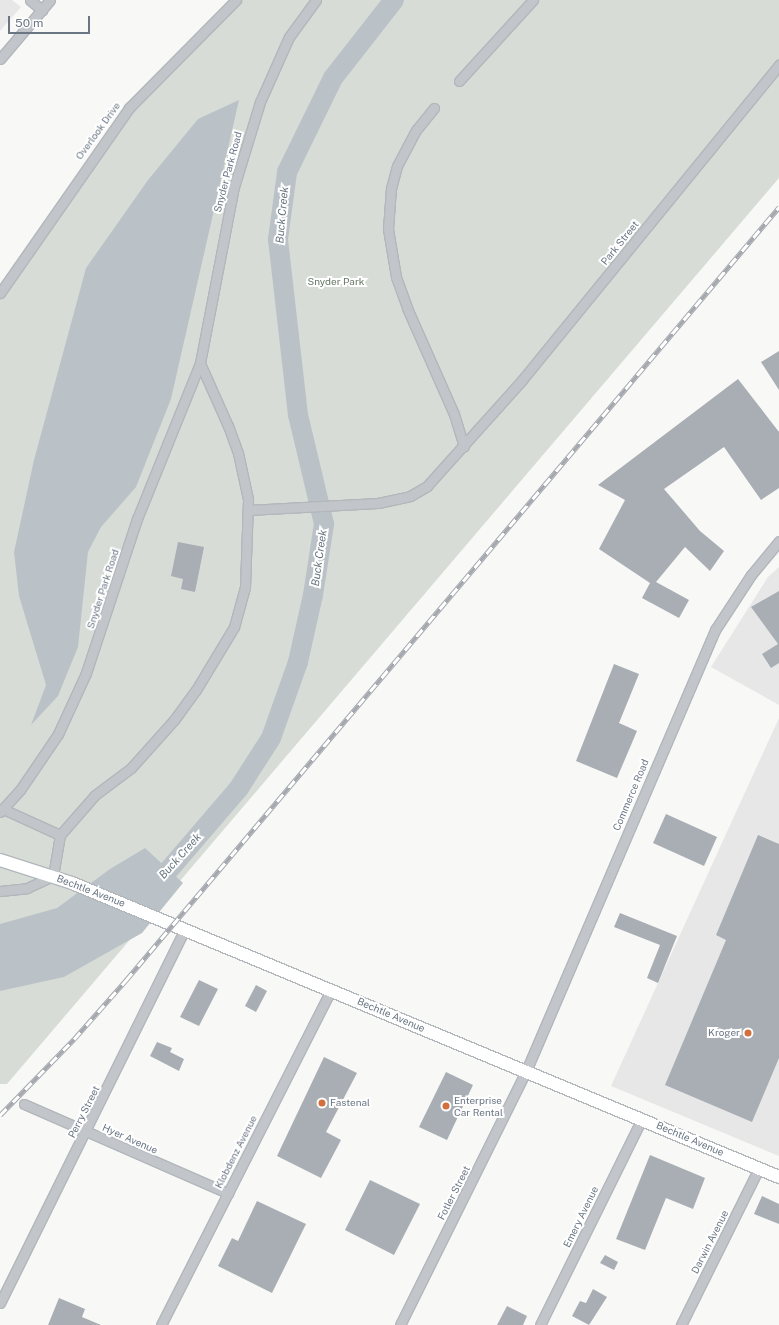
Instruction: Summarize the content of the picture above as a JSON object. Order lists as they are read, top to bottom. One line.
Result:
{"streets":{"main road":["Bechtle Avenue"],"street":["Overlook Drive","Snyder Park Road","Park Street","Commerce Road","Perry Street","Hyer Avenue","Klobdenz Avenue","Fotler Street","Emery Avenue","Darwin Avenue"]},"crossings":[["Commerce Road","Bechtle Avenue"],["Commerce Road","Fotler Street"],["Bechtle Avenue","Perry Street"],["Bechtle Avenue","Klobdenz Avenue"],["Bechtle Avenue","Fotler Street"],["Bechtle Avenue","Emery Avenue"],["Bechtle Avenue","Darwin Avenue"],["Perry Street","Hyer Avenue"],["Hyer Avenue","Klobdenz Avenue"]],"water":["Buck Creek"],"parks":["Snyder Park"],"places":["Kroger","Fastenal","Enterprise Car Rental"],"scale_bar":"50 m"}
